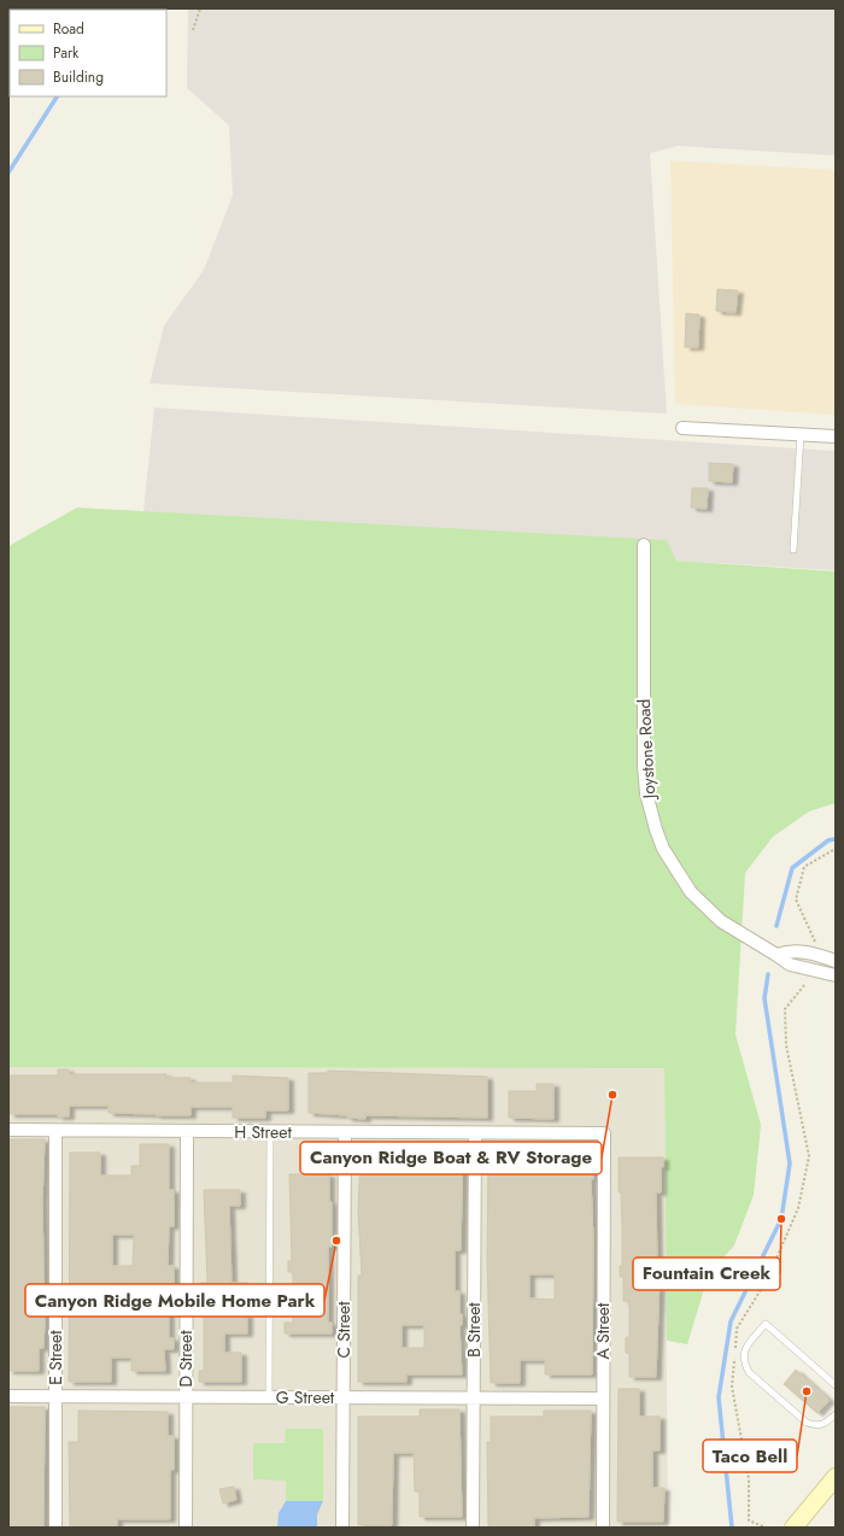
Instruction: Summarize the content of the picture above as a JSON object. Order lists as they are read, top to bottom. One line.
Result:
{"streets":{"street":["Joystone Road","H Street","C Street","B Street","A Street","E Street","D Street","G Street"]},"crossings":[["H Street","C Street"],["H Street","B Street"],["H Street","A Street"],["H Street","E Street"],["H Street","D Street"],["C Street","G Street"],["B Street","G Street"],["A Street","G Street"],["E Street","G Street"],["D Street","G Street"]],"places":["Canyon Ridge Boat & RV Storage","Fountain Creek","Canyon Ridge Mobile Home Park","Taco Bell"],"legend":["Road","Park","Building"]}
